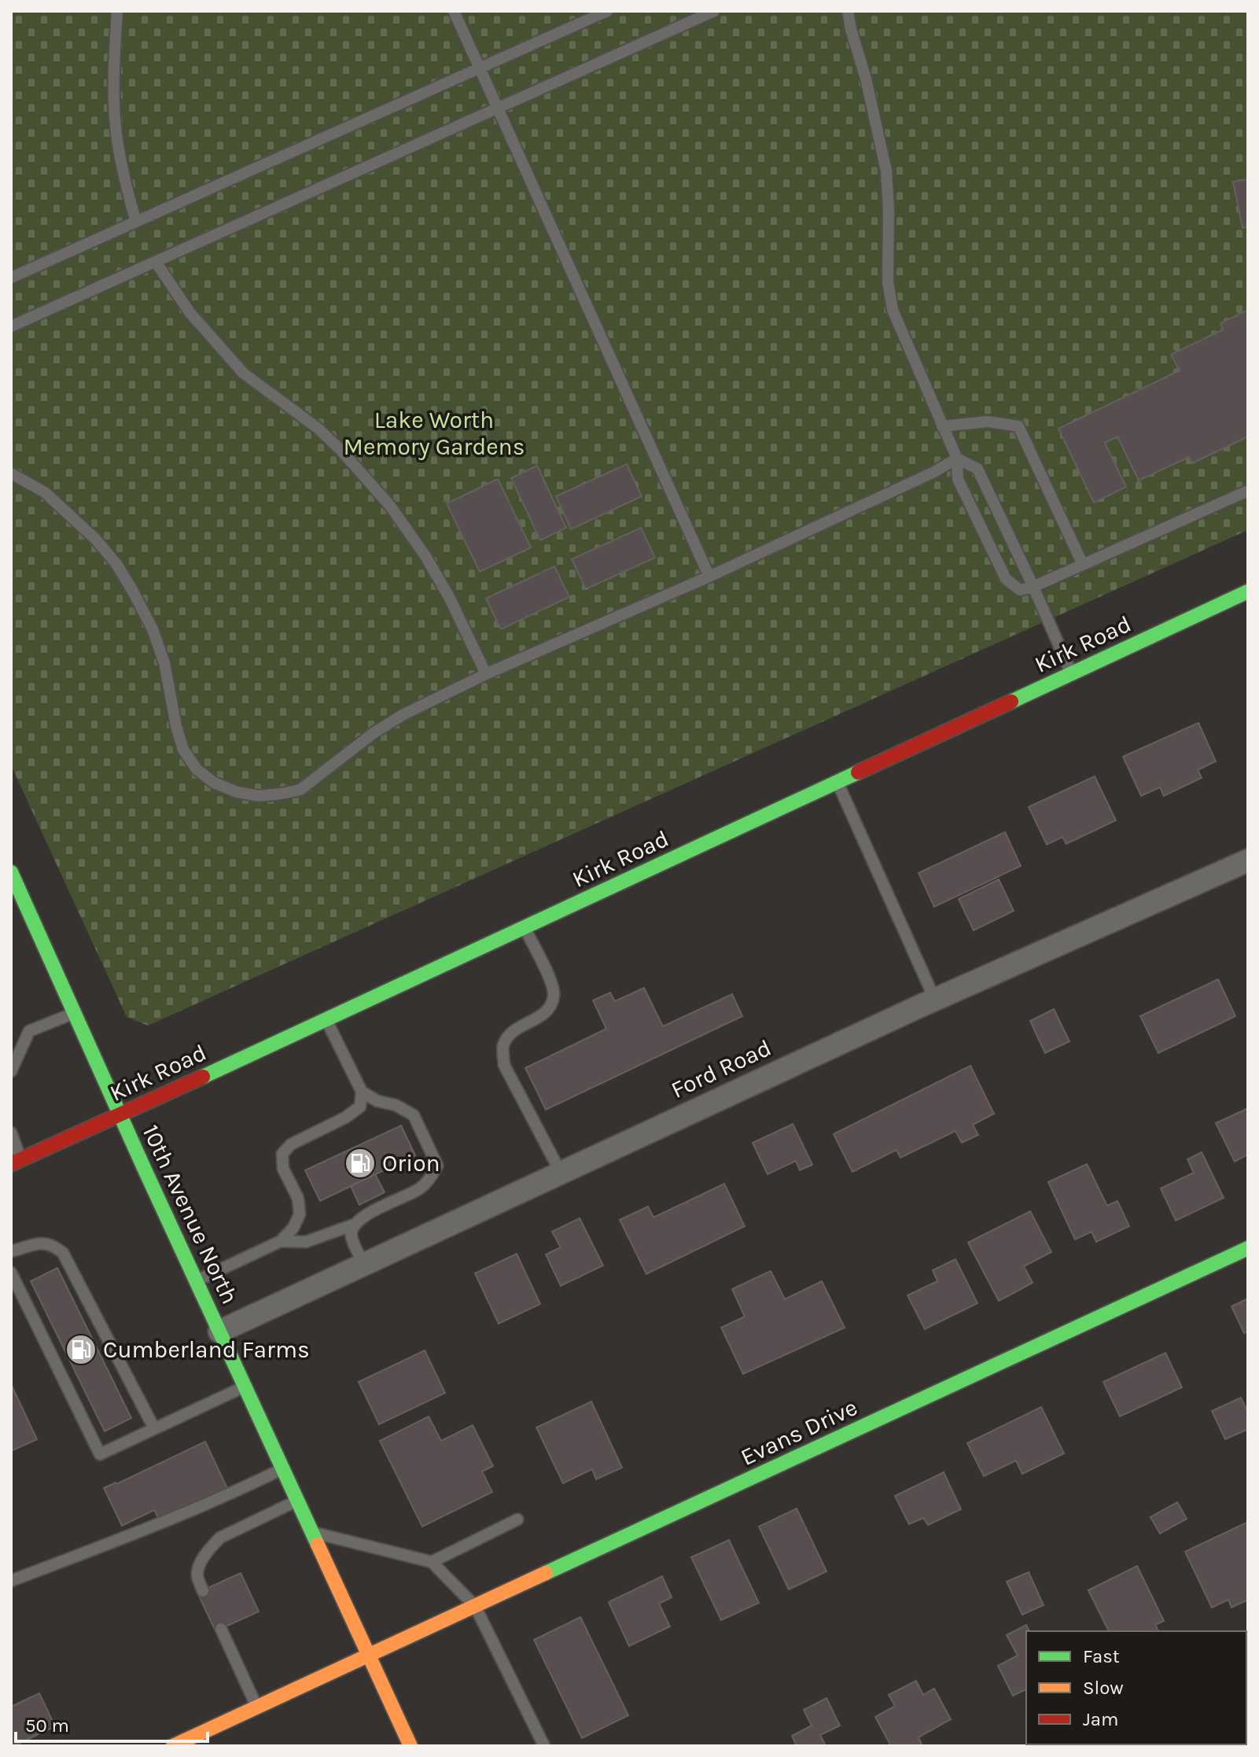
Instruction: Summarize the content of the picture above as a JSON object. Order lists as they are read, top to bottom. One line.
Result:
{"streets":{"street":["Kirk Road","Ford Road","10th Avenue North","Evans Drive"]},"crossings":[["Kirk Road","10th Avenue North"],["Ford Road","10th Avenue North"],["10th Avenue North","Evans Drive"]],"parks":["Lake Worth Memory Gardens"],"places":{"fuel station":["Orion","Cumberland Farms"]},"legend":["Fast","Slow","Jam"],"scale_bar":"50 m"}
